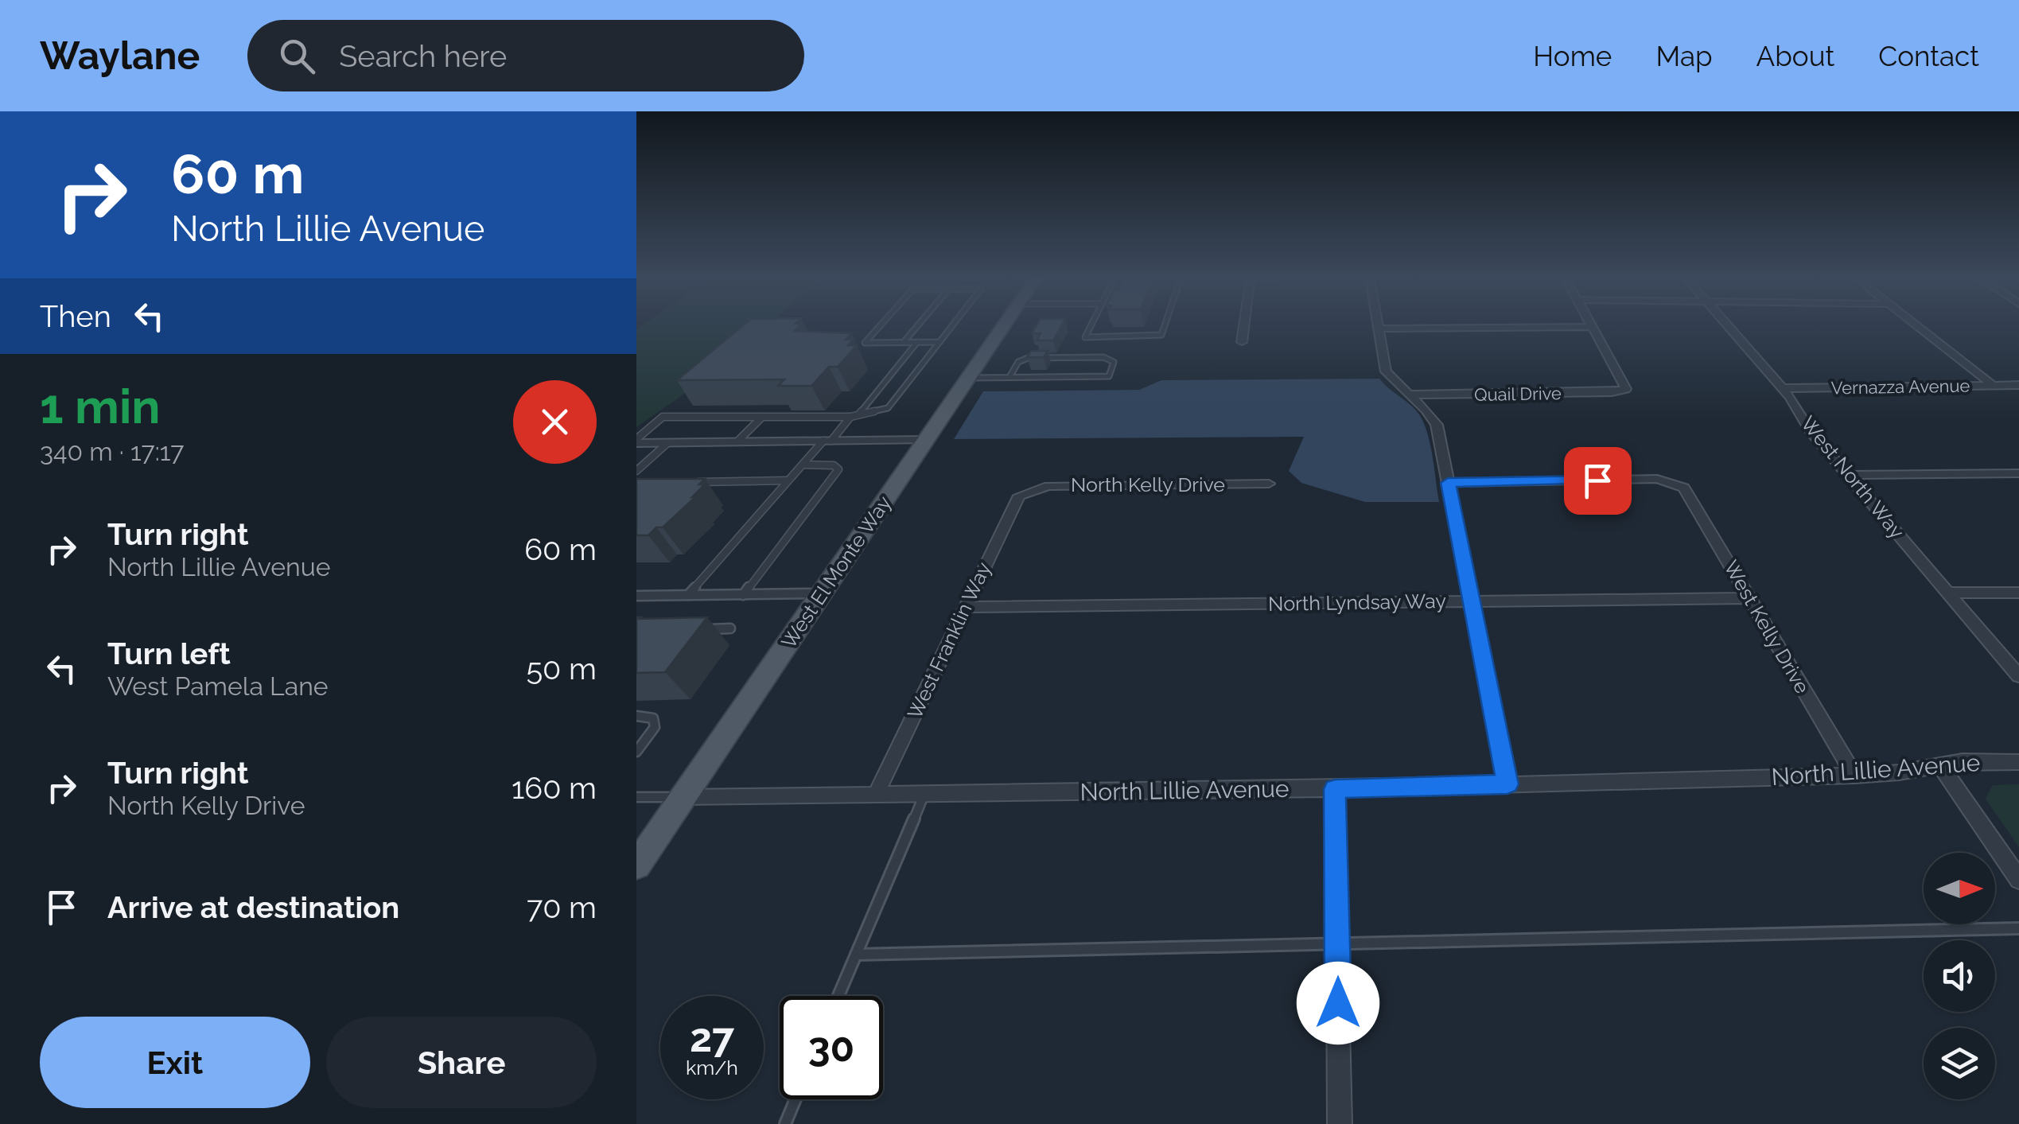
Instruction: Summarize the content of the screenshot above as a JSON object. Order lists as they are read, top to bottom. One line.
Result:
{"streets":{"main road":["West El Monte Way"],"street":["Vernazza Avenue","Quail Drive","West North Way","North Kelly Drive","North Lyndsay Way","West Kelly Drive","West Franklin Way","North Lillie Avenue"]},"crossings":[["Vernazza Avenue","West North Way"],["North Kelly Drive","West Franklin Way"],["West El Monte Way","North Lillie Avenue"],["North Lyndsay Way","West Kelly Drive"],["North Lyndsay Way","West Franklin Way"],["West Kelly Drive","North Lillie Avenue"],["West Franklin Way","North Lillie Avenue"]],"north":"right","page":{"header":"Waylane","search":"Search here","nav":["Home","Map","About","Contact"],"turn":["60 m","North Lillie Avenue"],"then":"Then","heading":["1 min","340 m · 17:17"],"list":[{"name":"Turn right","note":"North Lillie Avenue","value":"60 m"},{"name":"Turn left","note":"West Pamela Lane","value":"50 m"},{"name":"Turn right","note":"North Kelly Drive","value":"160 m"},{"name":"Arrive at destination","value":"70 m"}],"speed":"27 km/h","limit":"30","buttons":["Exit","Share"]}}
